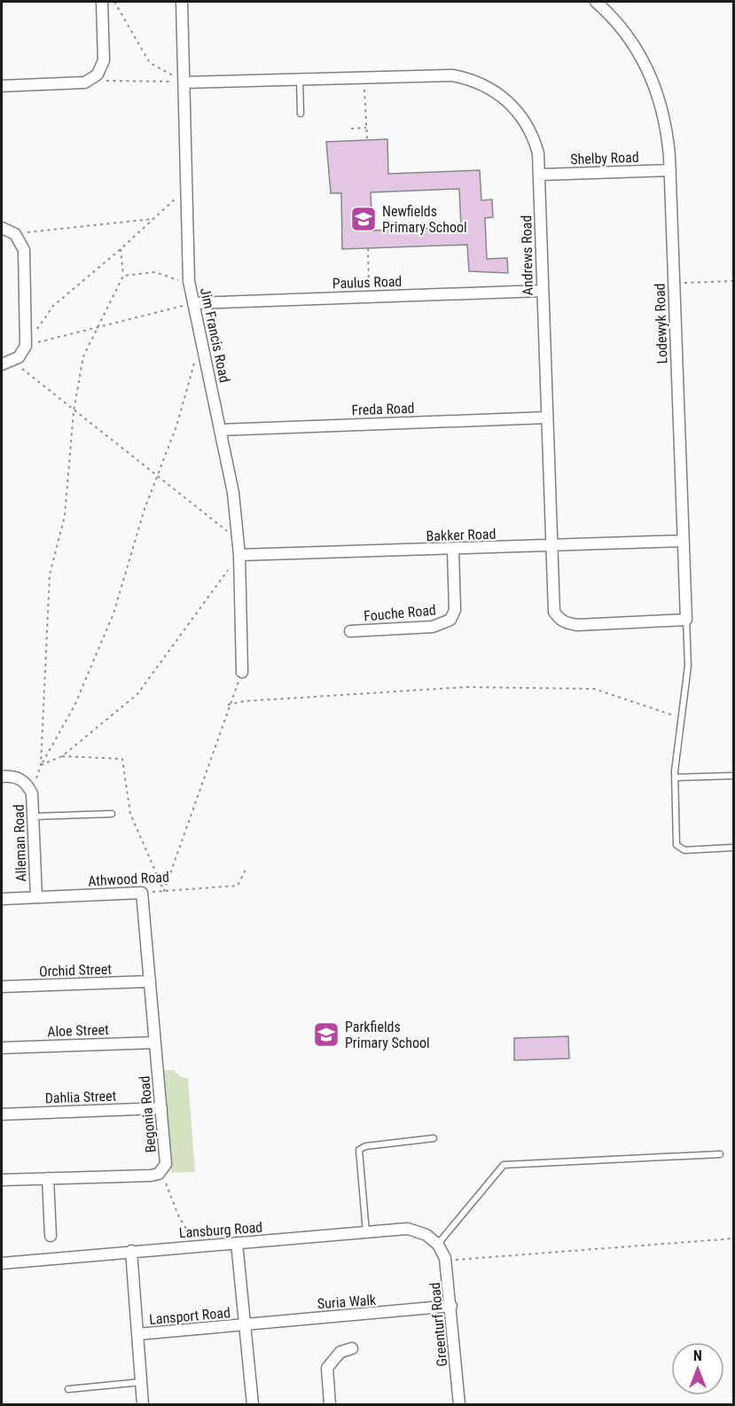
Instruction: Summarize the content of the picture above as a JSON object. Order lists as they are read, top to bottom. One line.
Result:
{"streets":{"street":["Shelby Road","Andrews Road","Paulus Road","Lodewyk Road","Jim Francis Road","Freda Road","Bakker Road","Fouche Road","Alleman Road","Athwood Road","Orchid Street","Aloe Street","Dahlia Street","Begonia Road","Lansburg Road","Suria Walk","Lansport Road","Greenturf Road"]},"crossings":[["Shelby Road","Andrews Road"],["Shelby Road","Lodewyk Road"],["Andrews Road","Paulus Road"],["Andrews Road","Lodewyk Road"],["Andrews Road","Jim Francis Road"],["Andrews Road","Freda Road"],["Andrews Road","Bakker Road"],["Paulus Road","Jim Francis Road"],["Lodewyk Road","Bakker Road"],["Jim Francis Road","Freda Road"],["Jim Francis Road","Bakker Road"],["Bakker Road","Fouche Road"],["Alleman Road","Athwood Road"],["Athwood Road","Begonia Road"],["Orchid Street","Begonia Road"],["Aloe Street","Begonia Road"],["Dahlia Street","Begonia Road"],["Lansburg Road","Lansport Road"],["Lansburg Road","Greenturf Road"],["Suria Walk","Lansport Road"],["Suria Walk","Greenturf Road"]],"places":{"school or university":["Newfields Primary School","Parkfields Primary School"]},"north":"top"}
